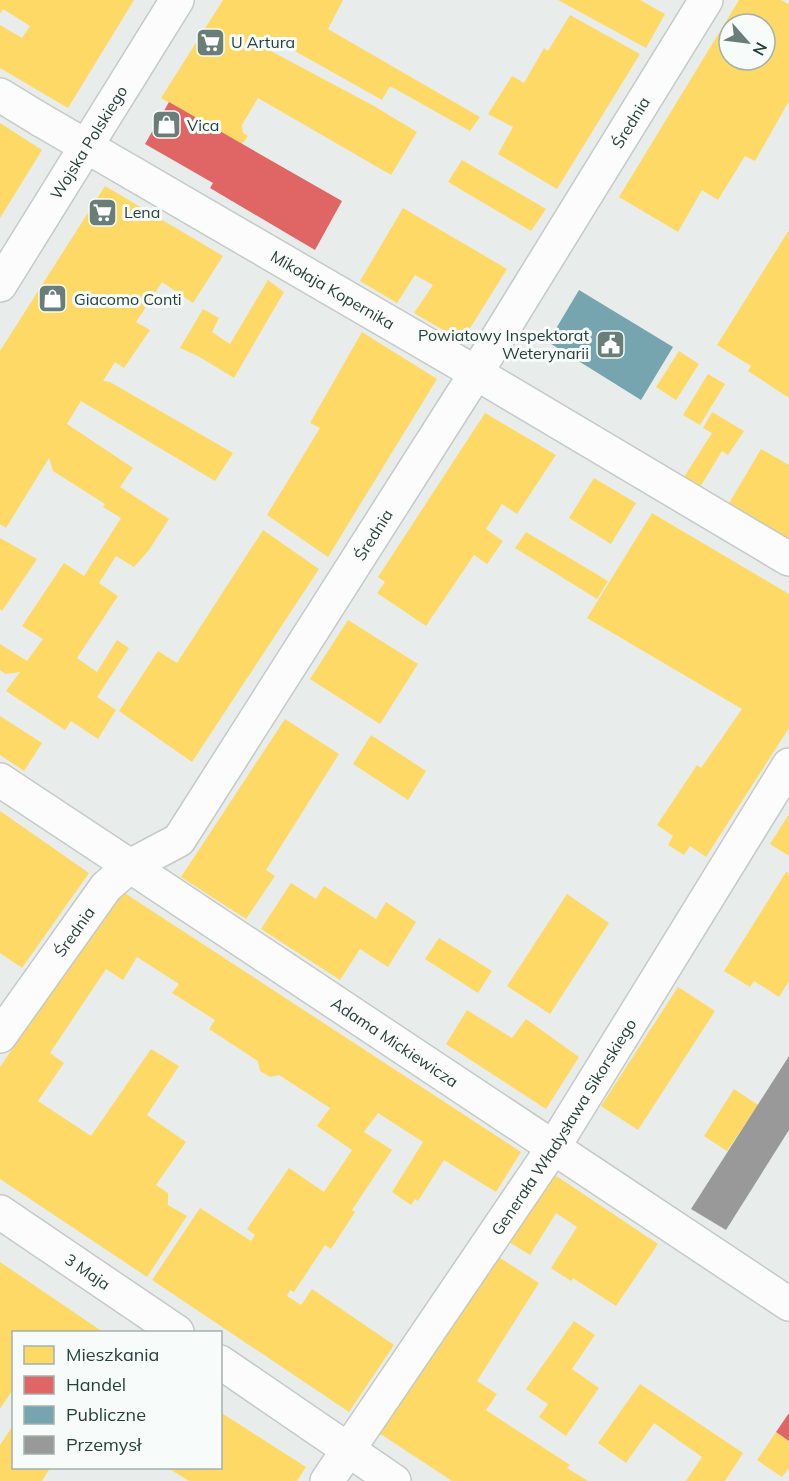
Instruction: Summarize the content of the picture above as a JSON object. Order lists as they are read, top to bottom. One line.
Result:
{"streets":{"street":["Średnia","Wojska Polskiego","Mikołaja Kopernika","Adama Mickiewicza","Generała Władysława Sikorskiego","3 Maja"]},"crossings":[["Średnia","Mikołaja Kopernika"],["Średnia","Adama Mickiewicza"],["Wojska Polskiego","Mikołaja Kopernika"],["Adama Mickiewicza","Generała Władysława Sikorskiego"]],"places":{"supermarket":["U Artura","Lena"],"shop":["Vica","Giacomo Conti"],"public building":["Powiatowy Inspektorat Weterynarii"]},"legend":["Mieszkania","Handel","Publiczne","Przemysł"],"north":"bottom right"}
